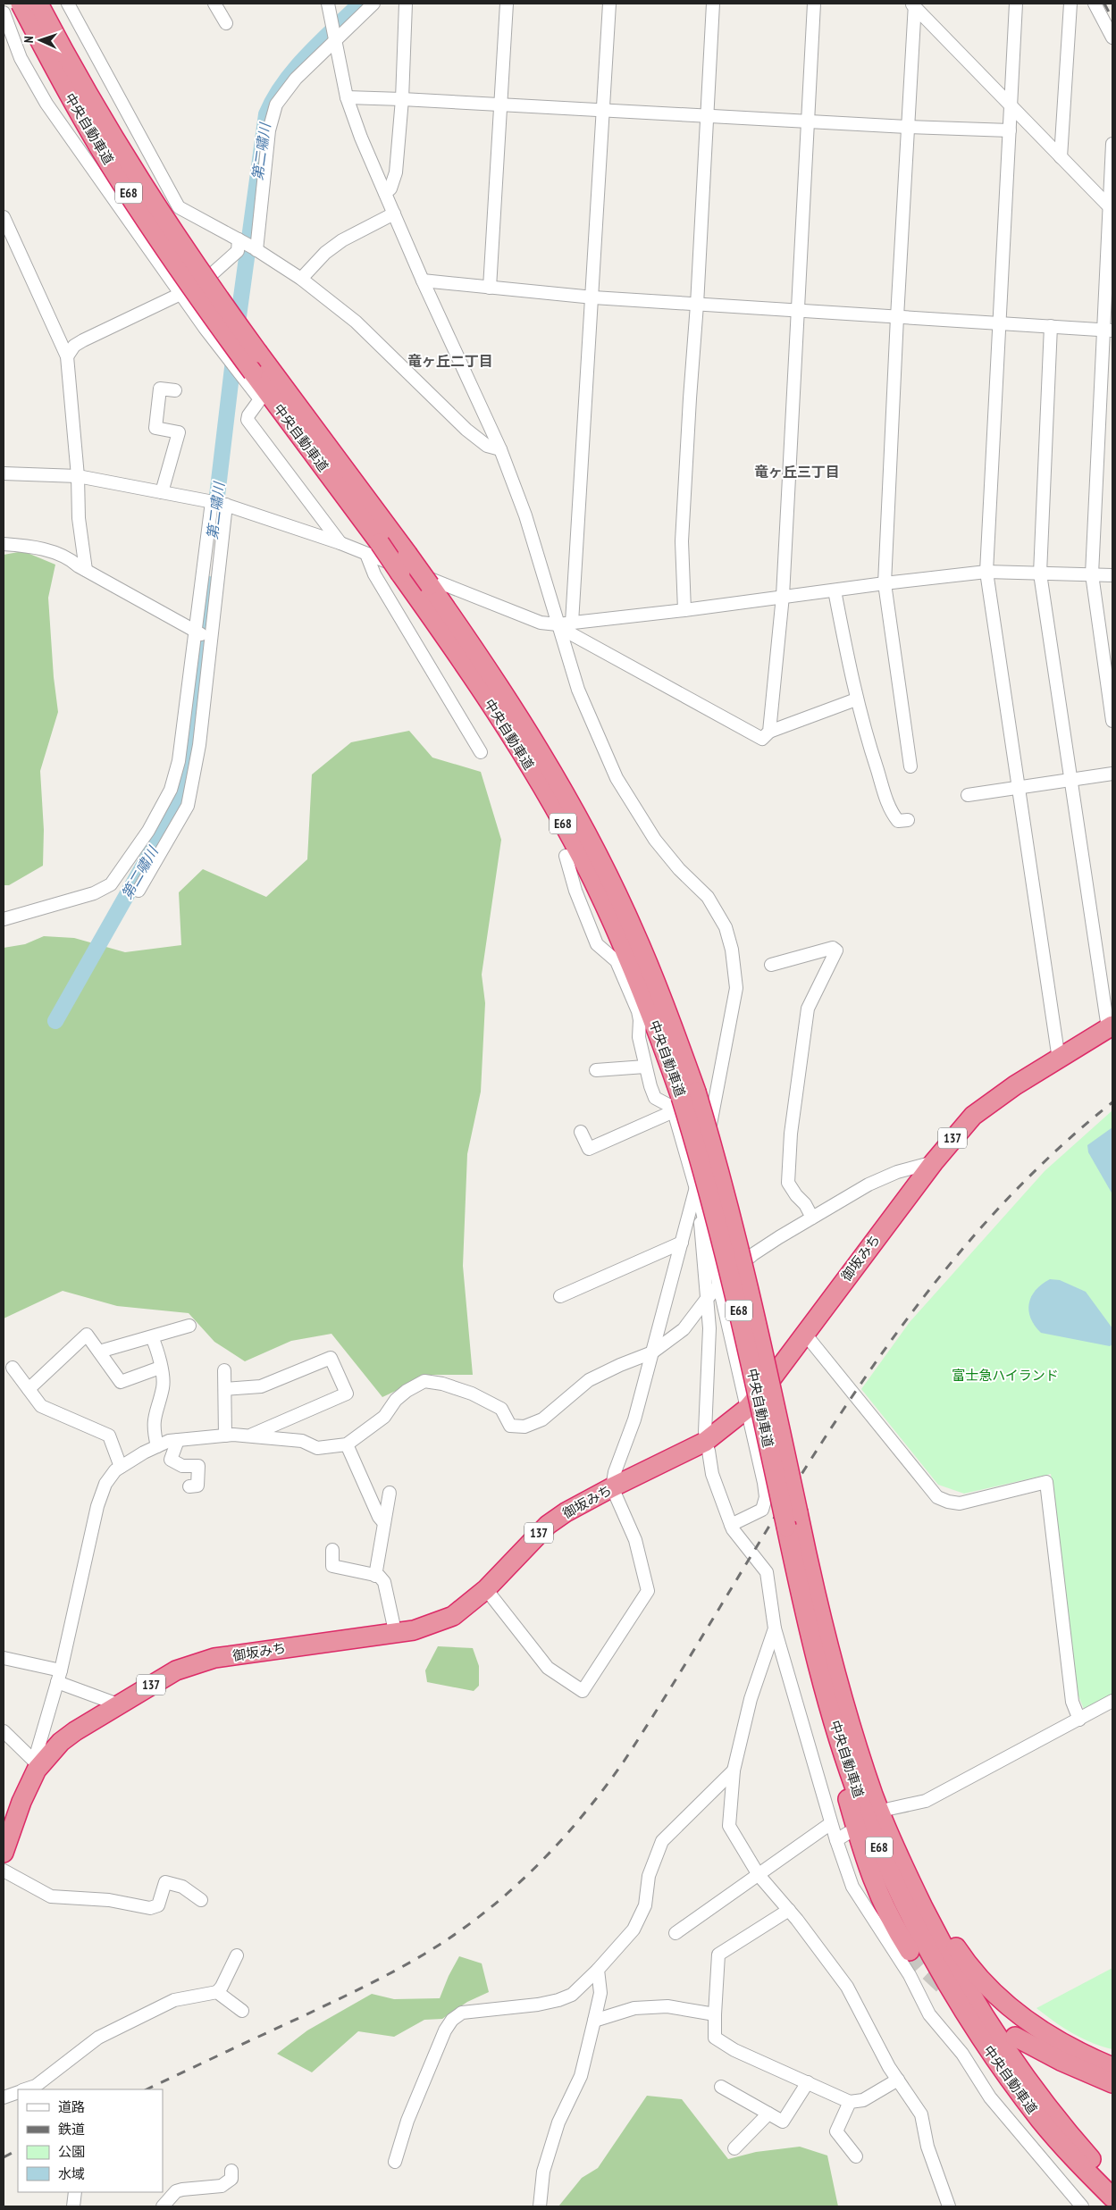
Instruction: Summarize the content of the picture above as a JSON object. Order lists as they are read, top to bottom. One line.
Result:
{"streets":{"highway":["中央自動車道","E68","137","御坂みち"]},"districts":["竜ヶ丘二丁目","竜ヶ丘三丁目"],"water":["第二嘯川"],"parks":["富士急ハイランド"],"legend":["道路","鉄道","公園","水域"],"north":"left"}
